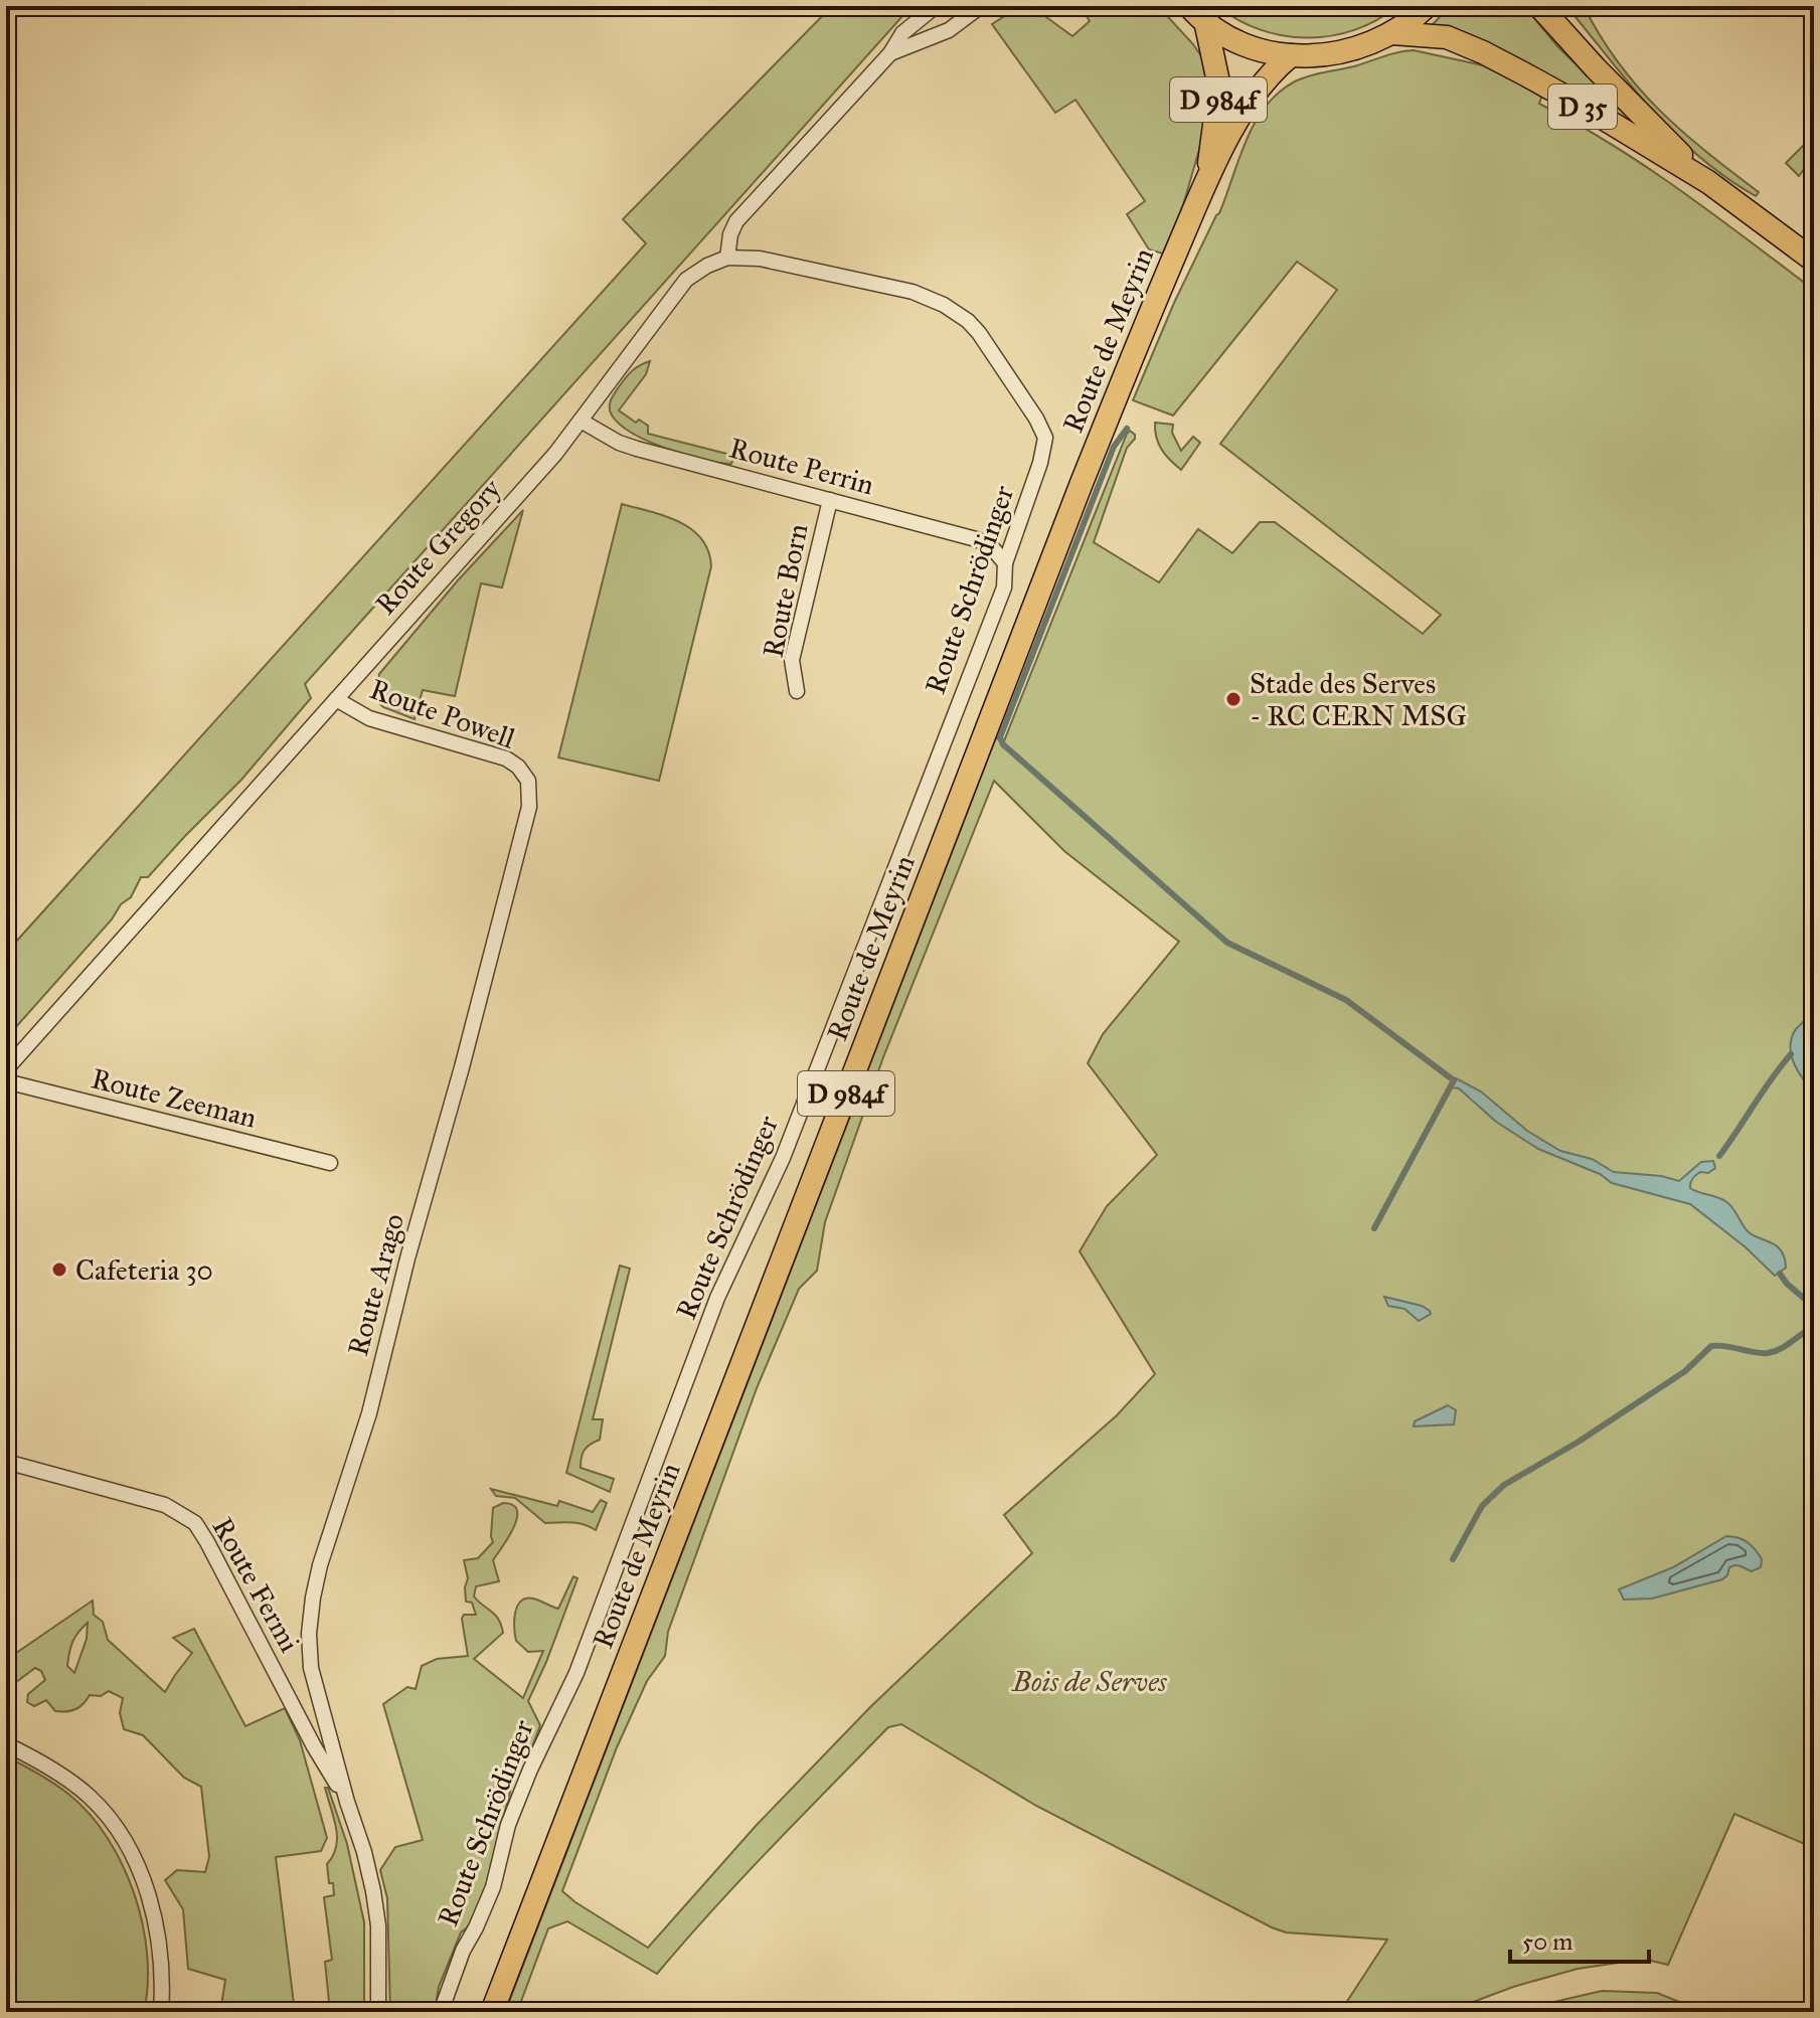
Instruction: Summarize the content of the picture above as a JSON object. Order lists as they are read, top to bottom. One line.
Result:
{"streets":{"main road":["D 984f","D 35","Route de Meyrin"],"street":["Route Perrin","Route Gregory","Route Schrödinger","Route Born","Route Powell","Route Zeeman","Route Arago","Route Fermi"]},"crossings":[["Route Perrin","Route Gregory"],["Route Perrin","Route Schrödinger"],["Route Perrin","Route Born"],["Route Gregory","Route Schrödinger"],["Route Gregory","Route Powell"],["Route Powell","Route Arago"],["Route Arago","Route Fermi"]],"parks":["Bois de Serves"],"places":["Stade des Serves - RC CERN MSG","Cafeteria 30"],"scale_bar":"50 m"}
